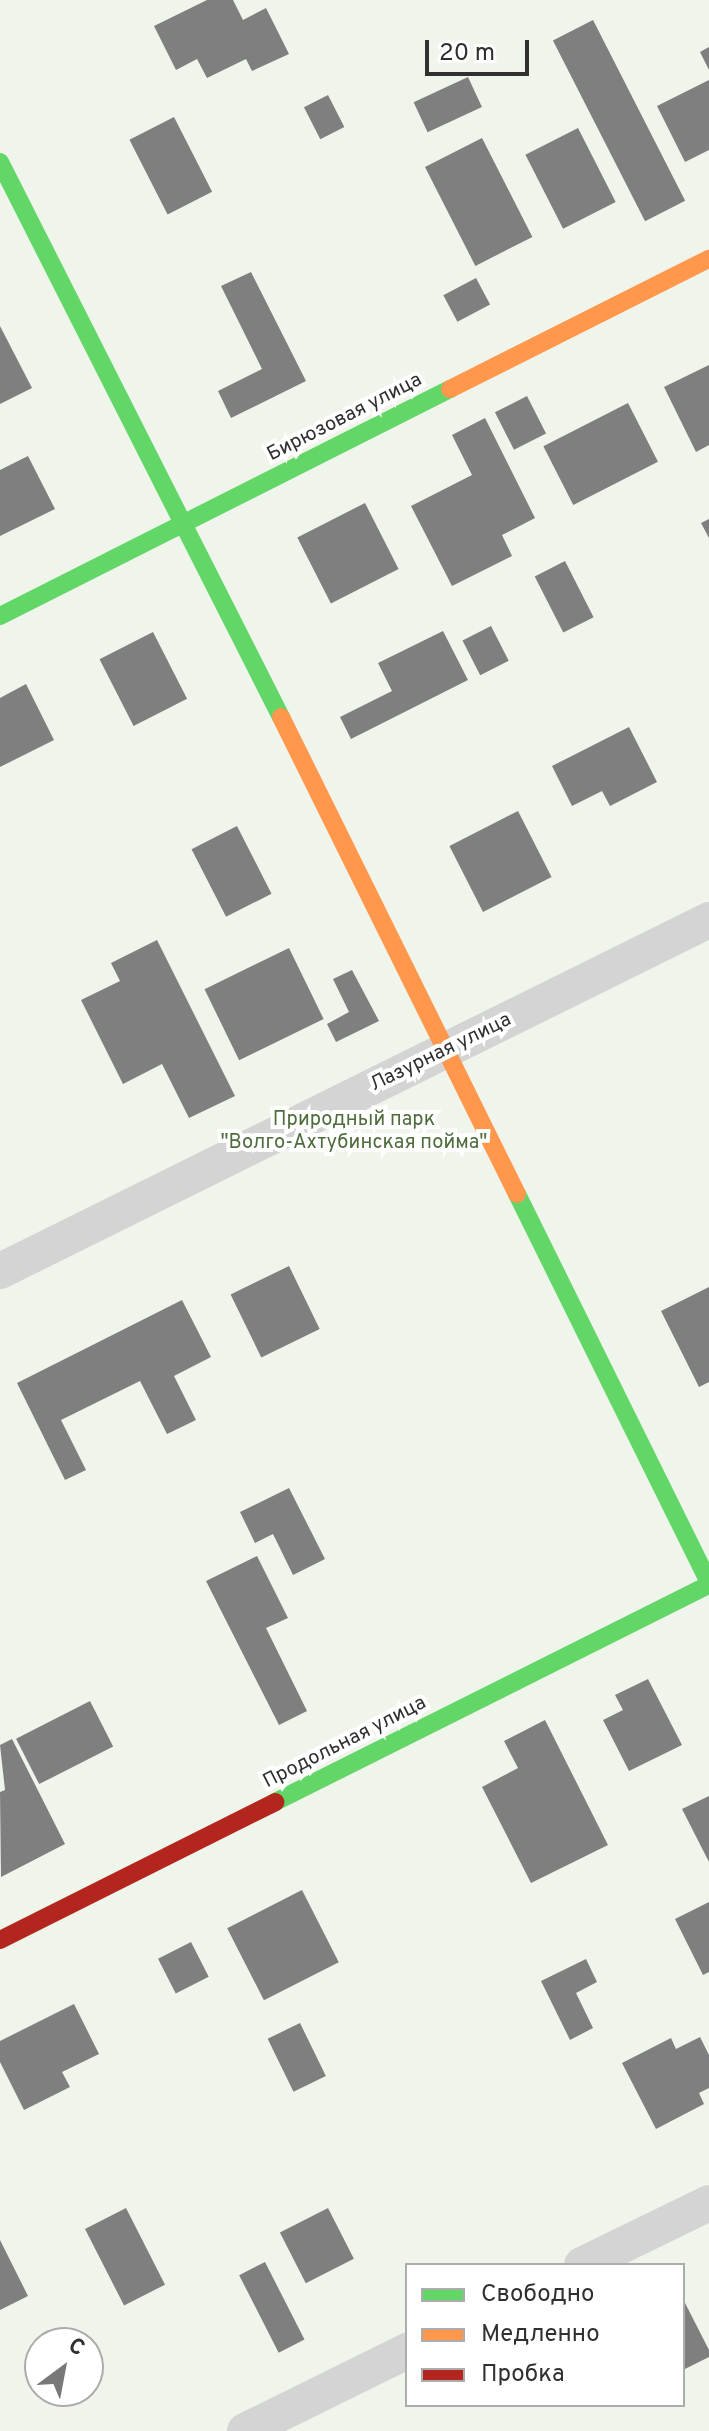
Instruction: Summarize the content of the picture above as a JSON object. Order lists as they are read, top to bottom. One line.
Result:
{"streets":{"street":["Бирюзовая улица","Лазурная улица","Продольная улица"]},"parks":["Природный парк \"Волго-Ахтубинская пойма\""],"legend":["Свободно","Медленно","Пробка"],"scale_bar":"20 m","north":"top right"}
